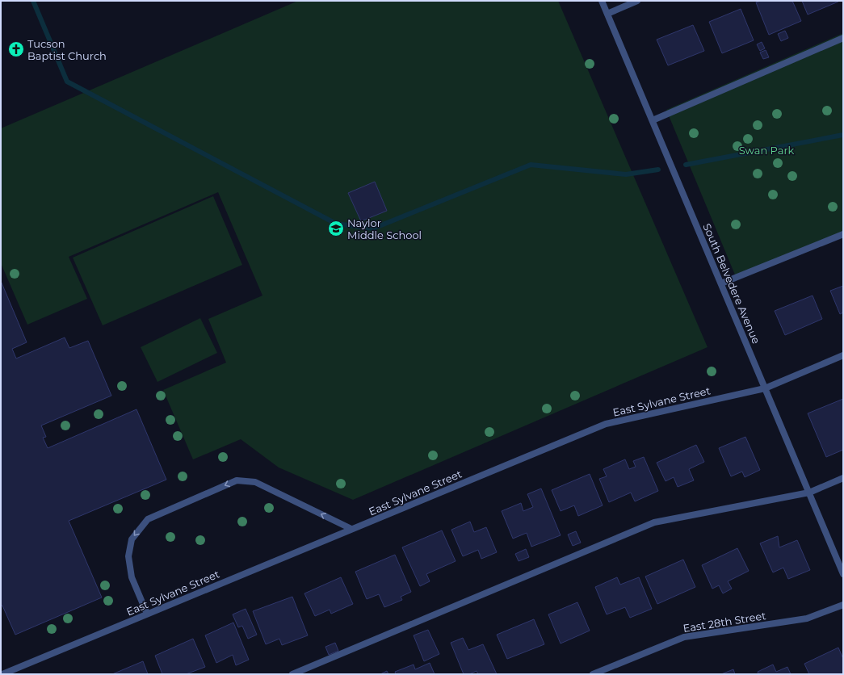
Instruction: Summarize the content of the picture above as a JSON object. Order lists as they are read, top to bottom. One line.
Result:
{"streets":{"street":["South Belvedere Avenue","East Sylvane Street","East 28th Street"]},"crossings":[["South Belvedere Avenue","East Sylvane Street"]],"parks":["Swan Park"],"places":{"church":["Tucson Baptist Church"],"school or university":["Naylor Middle School"]}}
